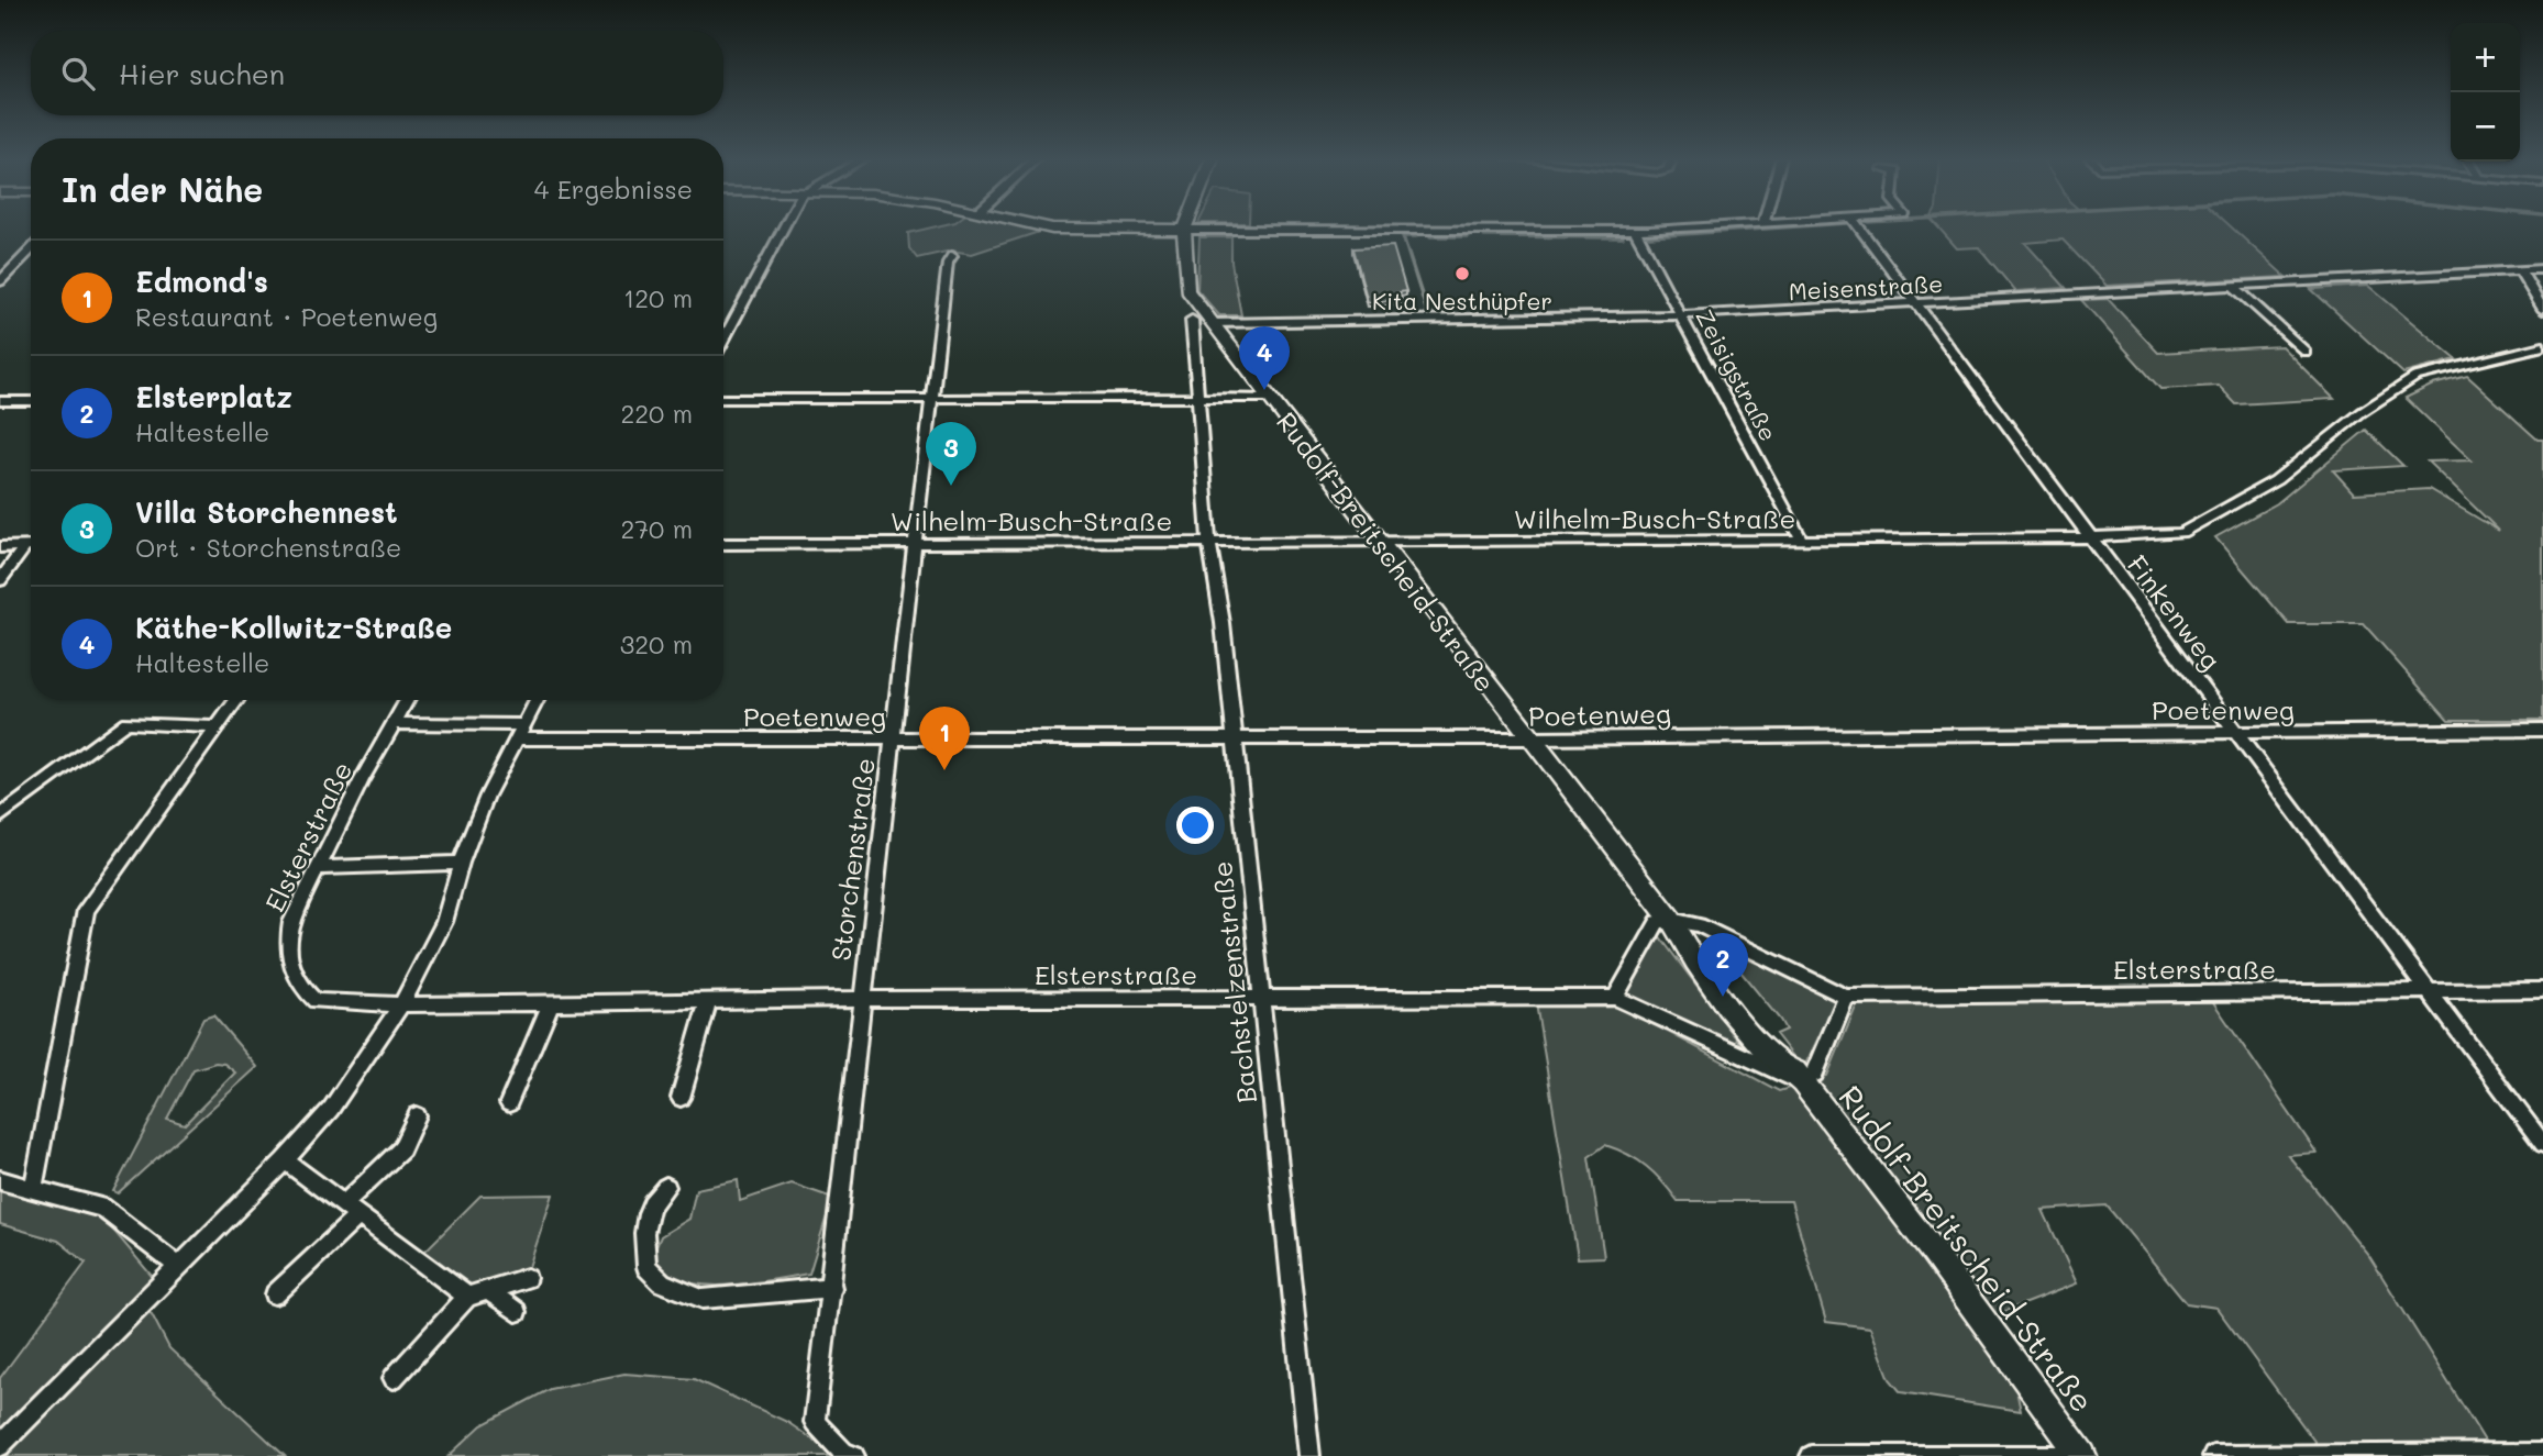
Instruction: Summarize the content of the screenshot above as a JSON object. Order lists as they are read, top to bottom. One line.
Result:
{"streets":{"street":["Meisenstraße","Zeisigstraße","Wilhelm-Busch-Straße","Rudolf-Breitscheid-Straße","Finkenweg","Poetenweg","Elsterstraße","Storchenstraße","Bachstelzenstraße"]},"crossings":[["Meisenstraße","Zeisigstraße"],["Meisenstraße","Rudolf-Breitscheid-Straße"],["Meisenstraße","Finkenweg"],["Zeisigstraße","Wilhelm-Busch-Straße"],["Wilhelm-Busch-Straße","Rudolf-Breitscheid-Straße"],["Wilhelm-Busch-Straße","Finkenweg"],["Wilhelm-Busch-Straße","Storchenstraße"],["Wilhelm-Busch-Straße","Bachstelzenstraße"],["Rudolf-Breitscheid-Straße","Poetenweg"],["Finkenweg","Poetenweg"],["Finkenweg","Elsterstraße"],["Poetenweg","Elsterstraße"],["Poetenweg","Storchenstraße"],["Poetenweg","Bachstelzenstraße"],["Elsterstraße","Storchenstraße"],["Elsterstraße","Bachstelzenstraße"]],"places":["Kita Nesthüpfer"],"page":{"map_buttons":["+","−"],"search":"Hier suchen","heading":["In der Nähe","4 Ergebnisse"],"list":[{"mark":"1","name":"Edmond's","note":"Restaurant · Poetenweg","value":"120 m"},{"mark":"2","name":"Elsterplatz","note":"Haltestelle","value":"220 m"},{"mark":"3","name":"Villa Storchennest","note":"Ort · Storchenstraße","value":"270 m"},{"mark":"4","name":"Käthe-Kollwitz-Straße","note":"Haltestelle","value":"320 m"}],"pins":["4","3","1","2"]}}
